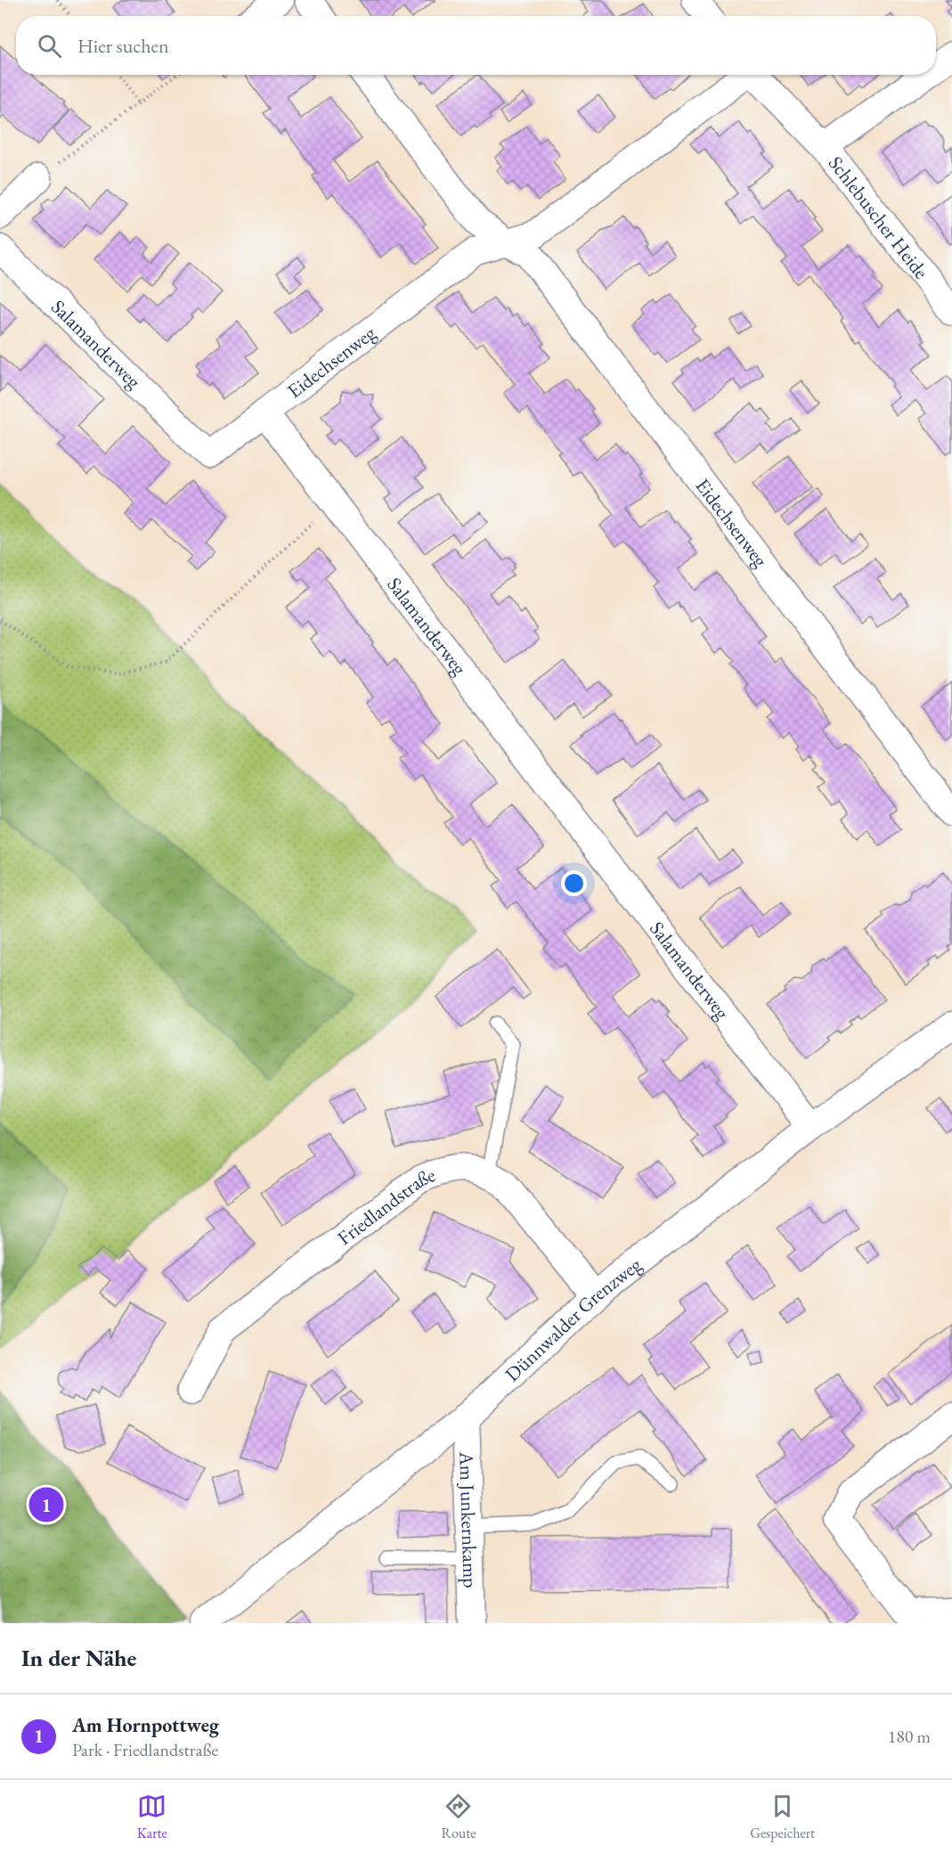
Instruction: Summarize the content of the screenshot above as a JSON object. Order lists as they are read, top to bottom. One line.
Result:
{"streets":{"street":["Schlebuscher Heide","Salamanderweg","Eidechsenweg","Friedlandstraße","Dünnwalder Grenzweg","Am Junkernkamp"]},"crossings":[["Salamanderweg","Eidechsenweg"],["Salamanderweg","Dünnwalder Grenzweg"],["Friedlandstraße","Dünnwalder Grenzweg"],["Dünnwalder Grenzweg","Am Junkernkamp"]],"page":{"search":"Hier suchen","pins":"1","heading":"In der Nähe","list":[{"mark":"1","name":"Am Hornpottweg","note":"Park · Friedlandstraße","value":"180 m"}],"nav":["Karte","Route","Gespeichert"]}}
